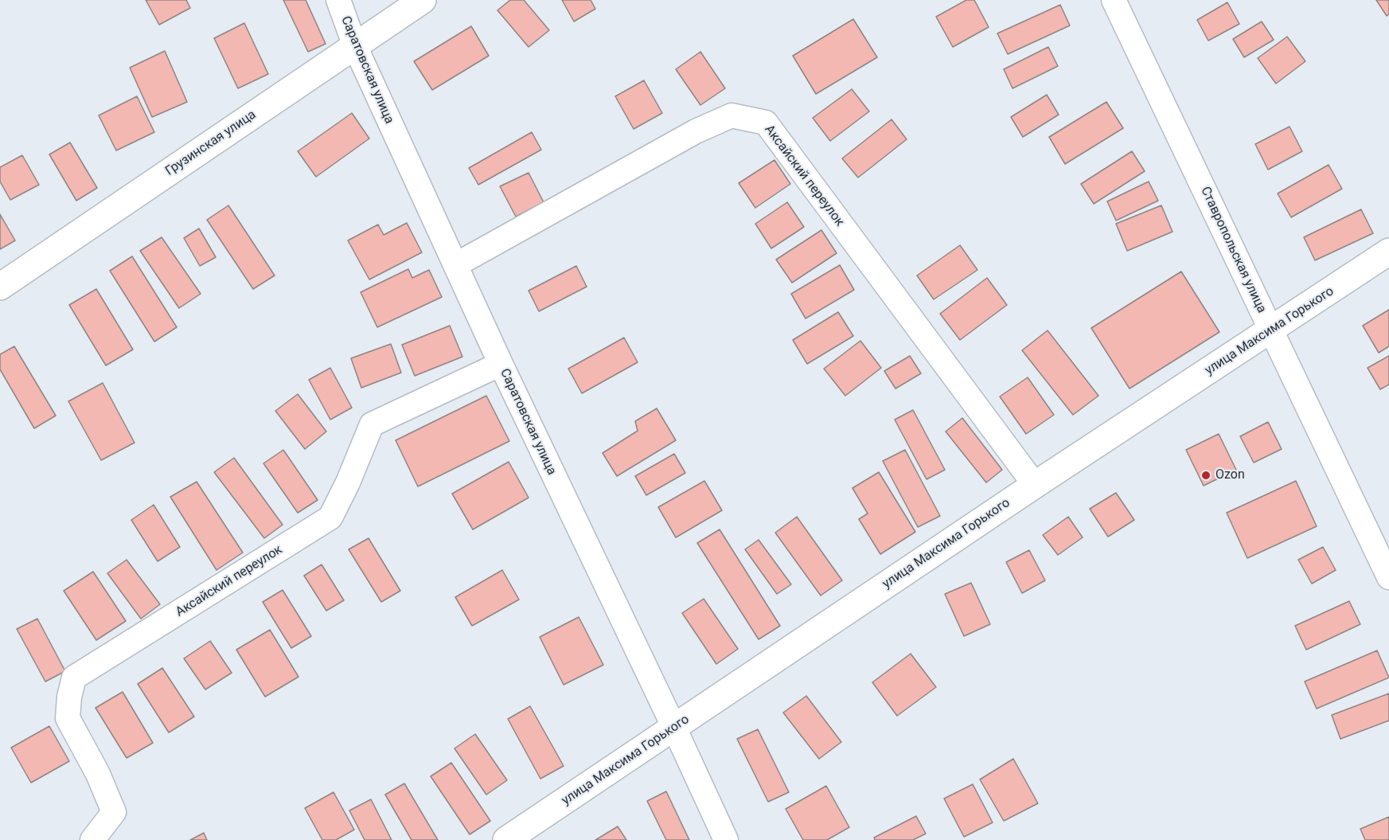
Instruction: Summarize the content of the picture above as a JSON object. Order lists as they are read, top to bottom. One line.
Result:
{"streets":{"main road":["Грузинская улица","улица Максима Горького"],"street":["Саратовская улица","Аксайский переулок","Ставропольская улица"]},"crossings":[["Саратовская улица","Грузинская улица"],["Саратовская улица","Аксайский переулок"],["Саратовская улица","улица Максима Горького"],["Аксайский переулок","улица Максима Горького"],["Ставропольская улица","улица Максима Горького"]],"places":["Ozon"]}
